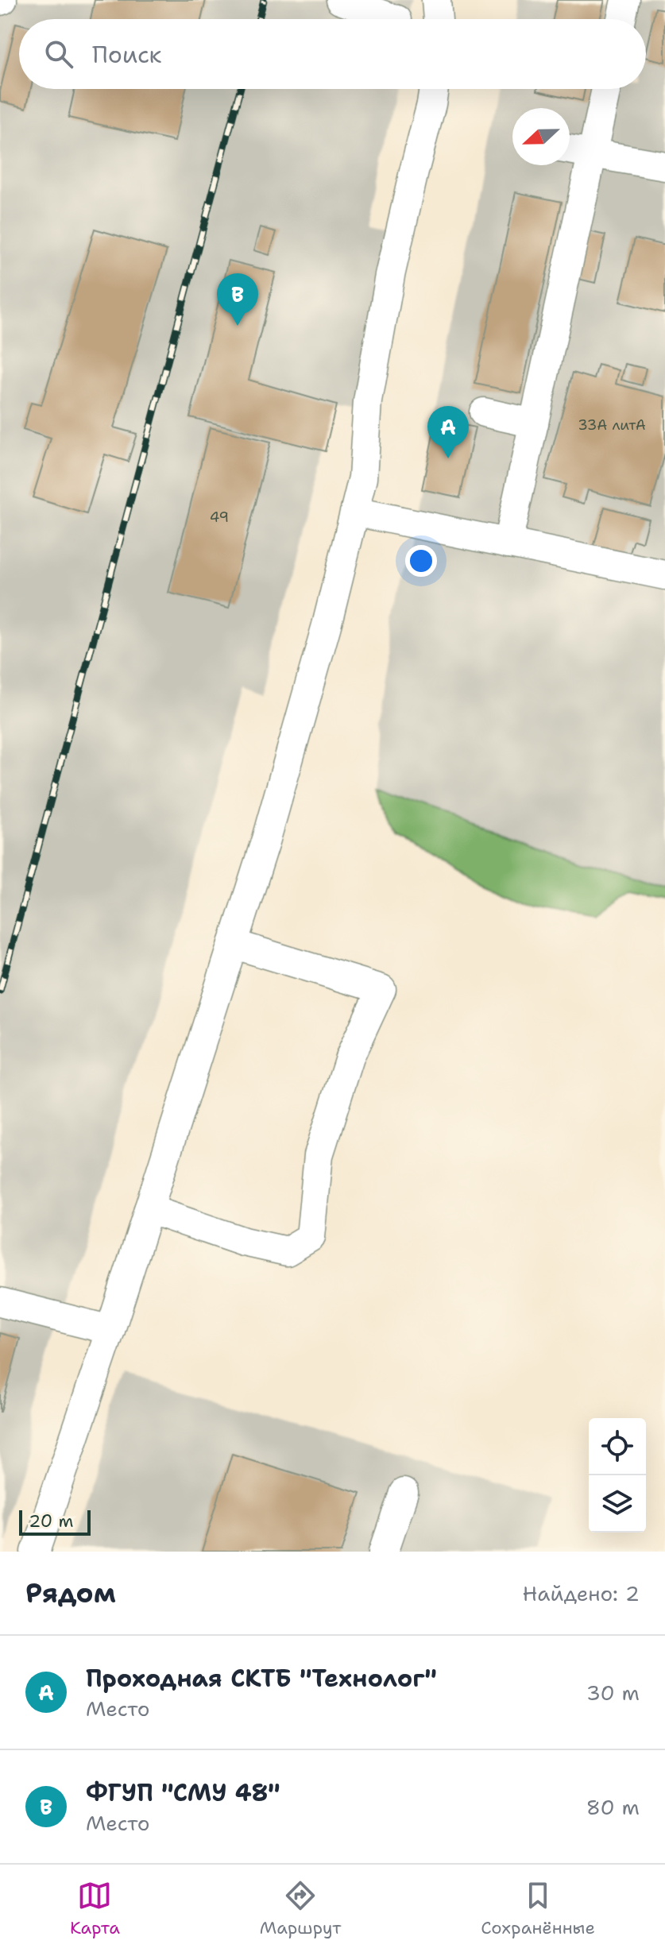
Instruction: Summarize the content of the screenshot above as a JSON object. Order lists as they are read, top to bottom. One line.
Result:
{"house_numbers":["33А литА","49"],"scale_bar":"20 m","north":"left","page":{"search":"Поиск","pins":["B","A"],"scale":"20 m","heading":["Рядом","Найдено: 2"],"list":[{"mark":"A","name":"Проходная СКТБ \"Технолог\"","note":"Место","value":"30 m"},{"mark":"B","name":"ФГУП \"СМУ 48\"","note":"Место","value":"80 m"}],"nav":["Карта","Маршрут","Сохранённые"]}}
